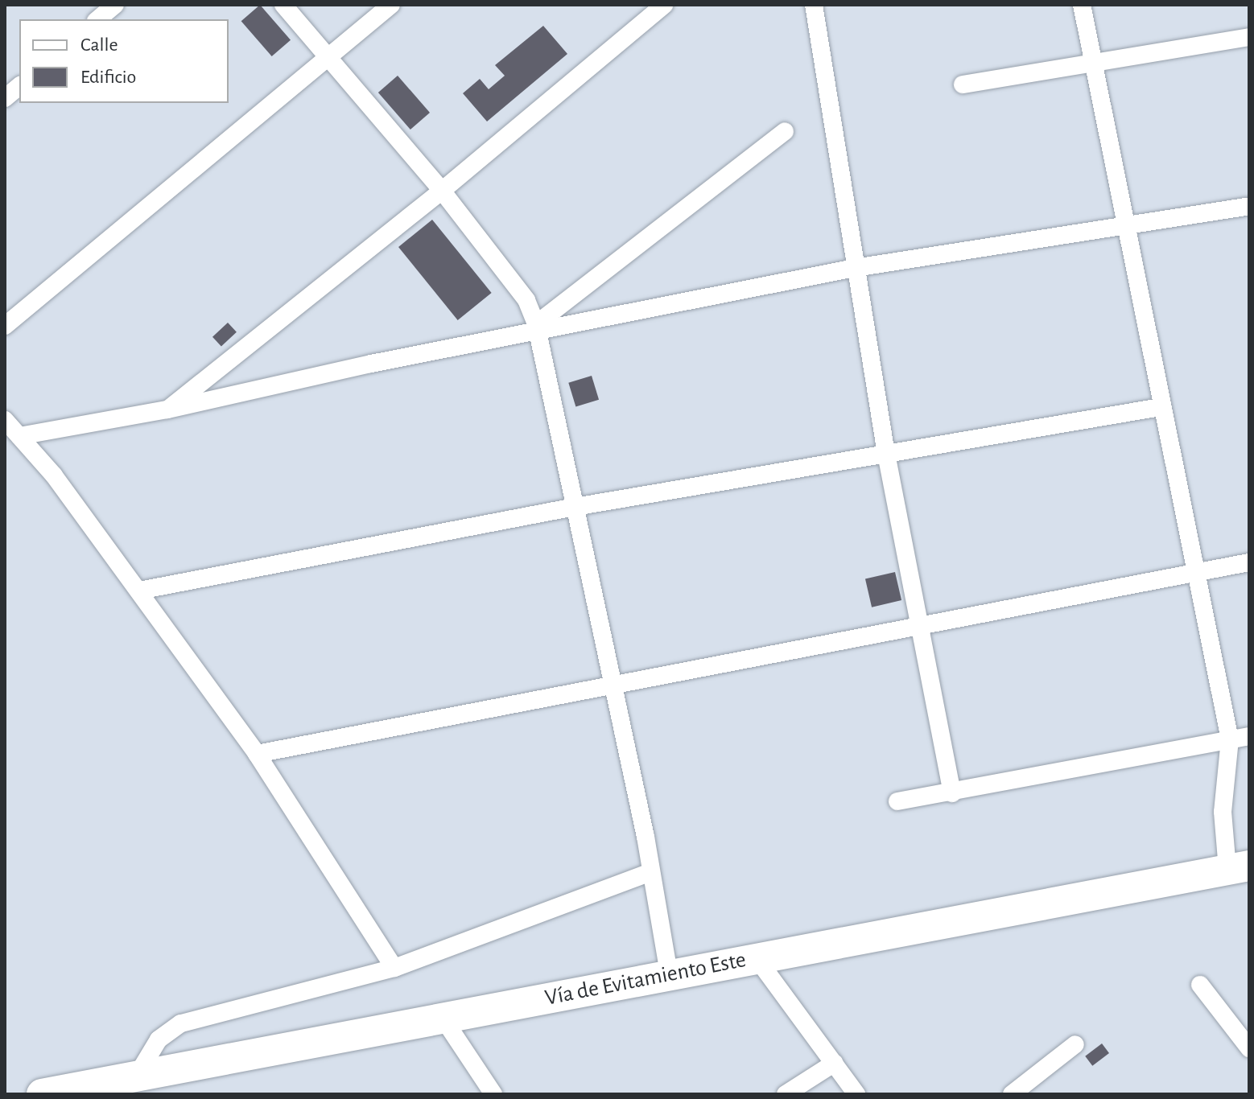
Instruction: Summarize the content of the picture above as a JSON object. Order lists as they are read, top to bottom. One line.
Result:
{"streets":{"highway":["Vía de Evitamiento Este"]},"legend":["Calle","Edificio"]}
